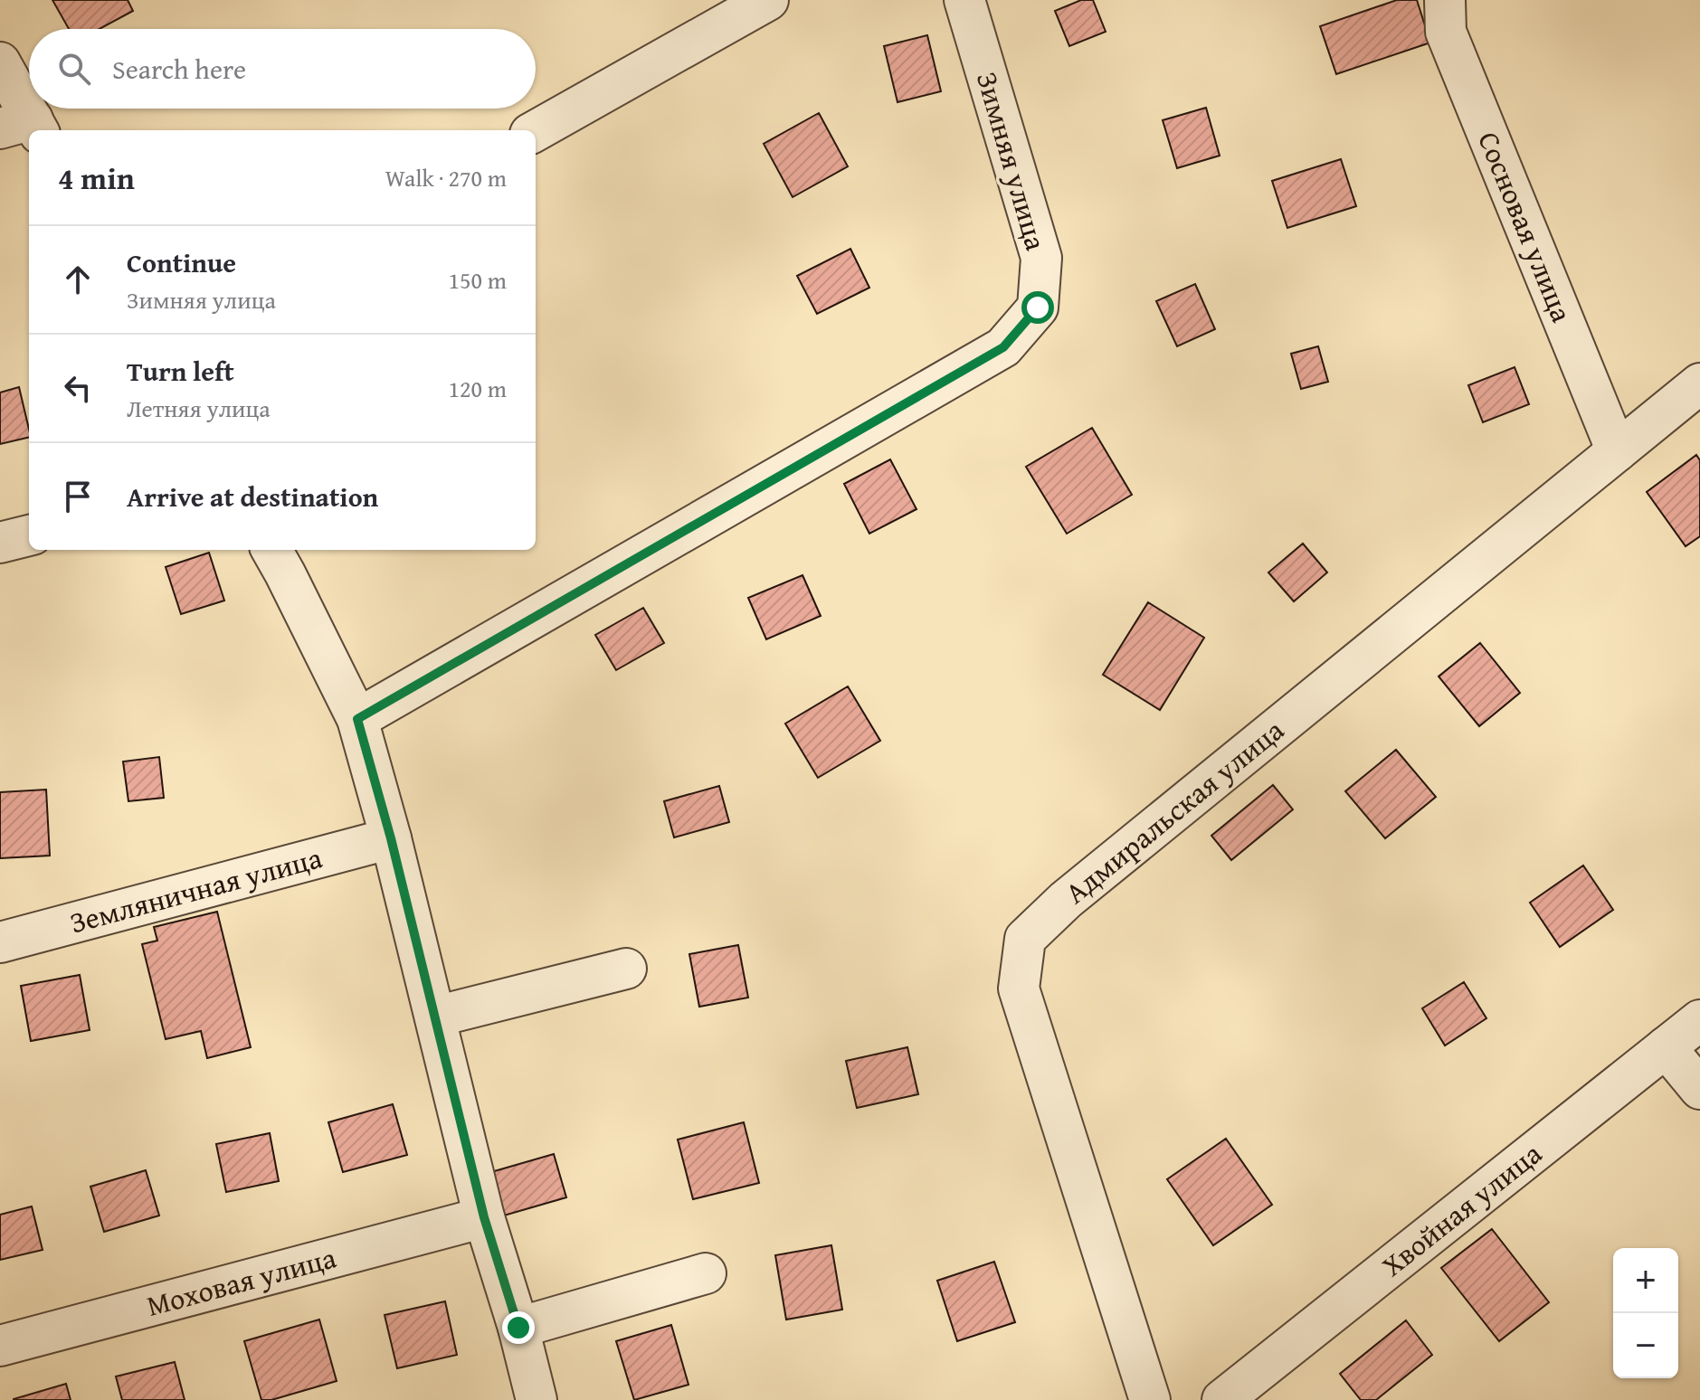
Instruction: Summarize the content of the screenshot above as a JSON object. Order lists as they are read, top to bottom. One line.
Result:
{"streets":{"street":["Зимняя улица","Сосновая улица","Адмиральская улица","Земляничная улица","Хвойная улица","Моховая улица"]},"crossings":[["Сосновая улица","Адмиральская улица"]],"page":{"search":"Search here","heading":["4 min","Walk · 270 m"],"list":[["Continue","Зимняя улица","150 m"],["Turn left","Летняя улица","120 m"],"Arrive at destination"],"map_buttons":["+","−"]}}
